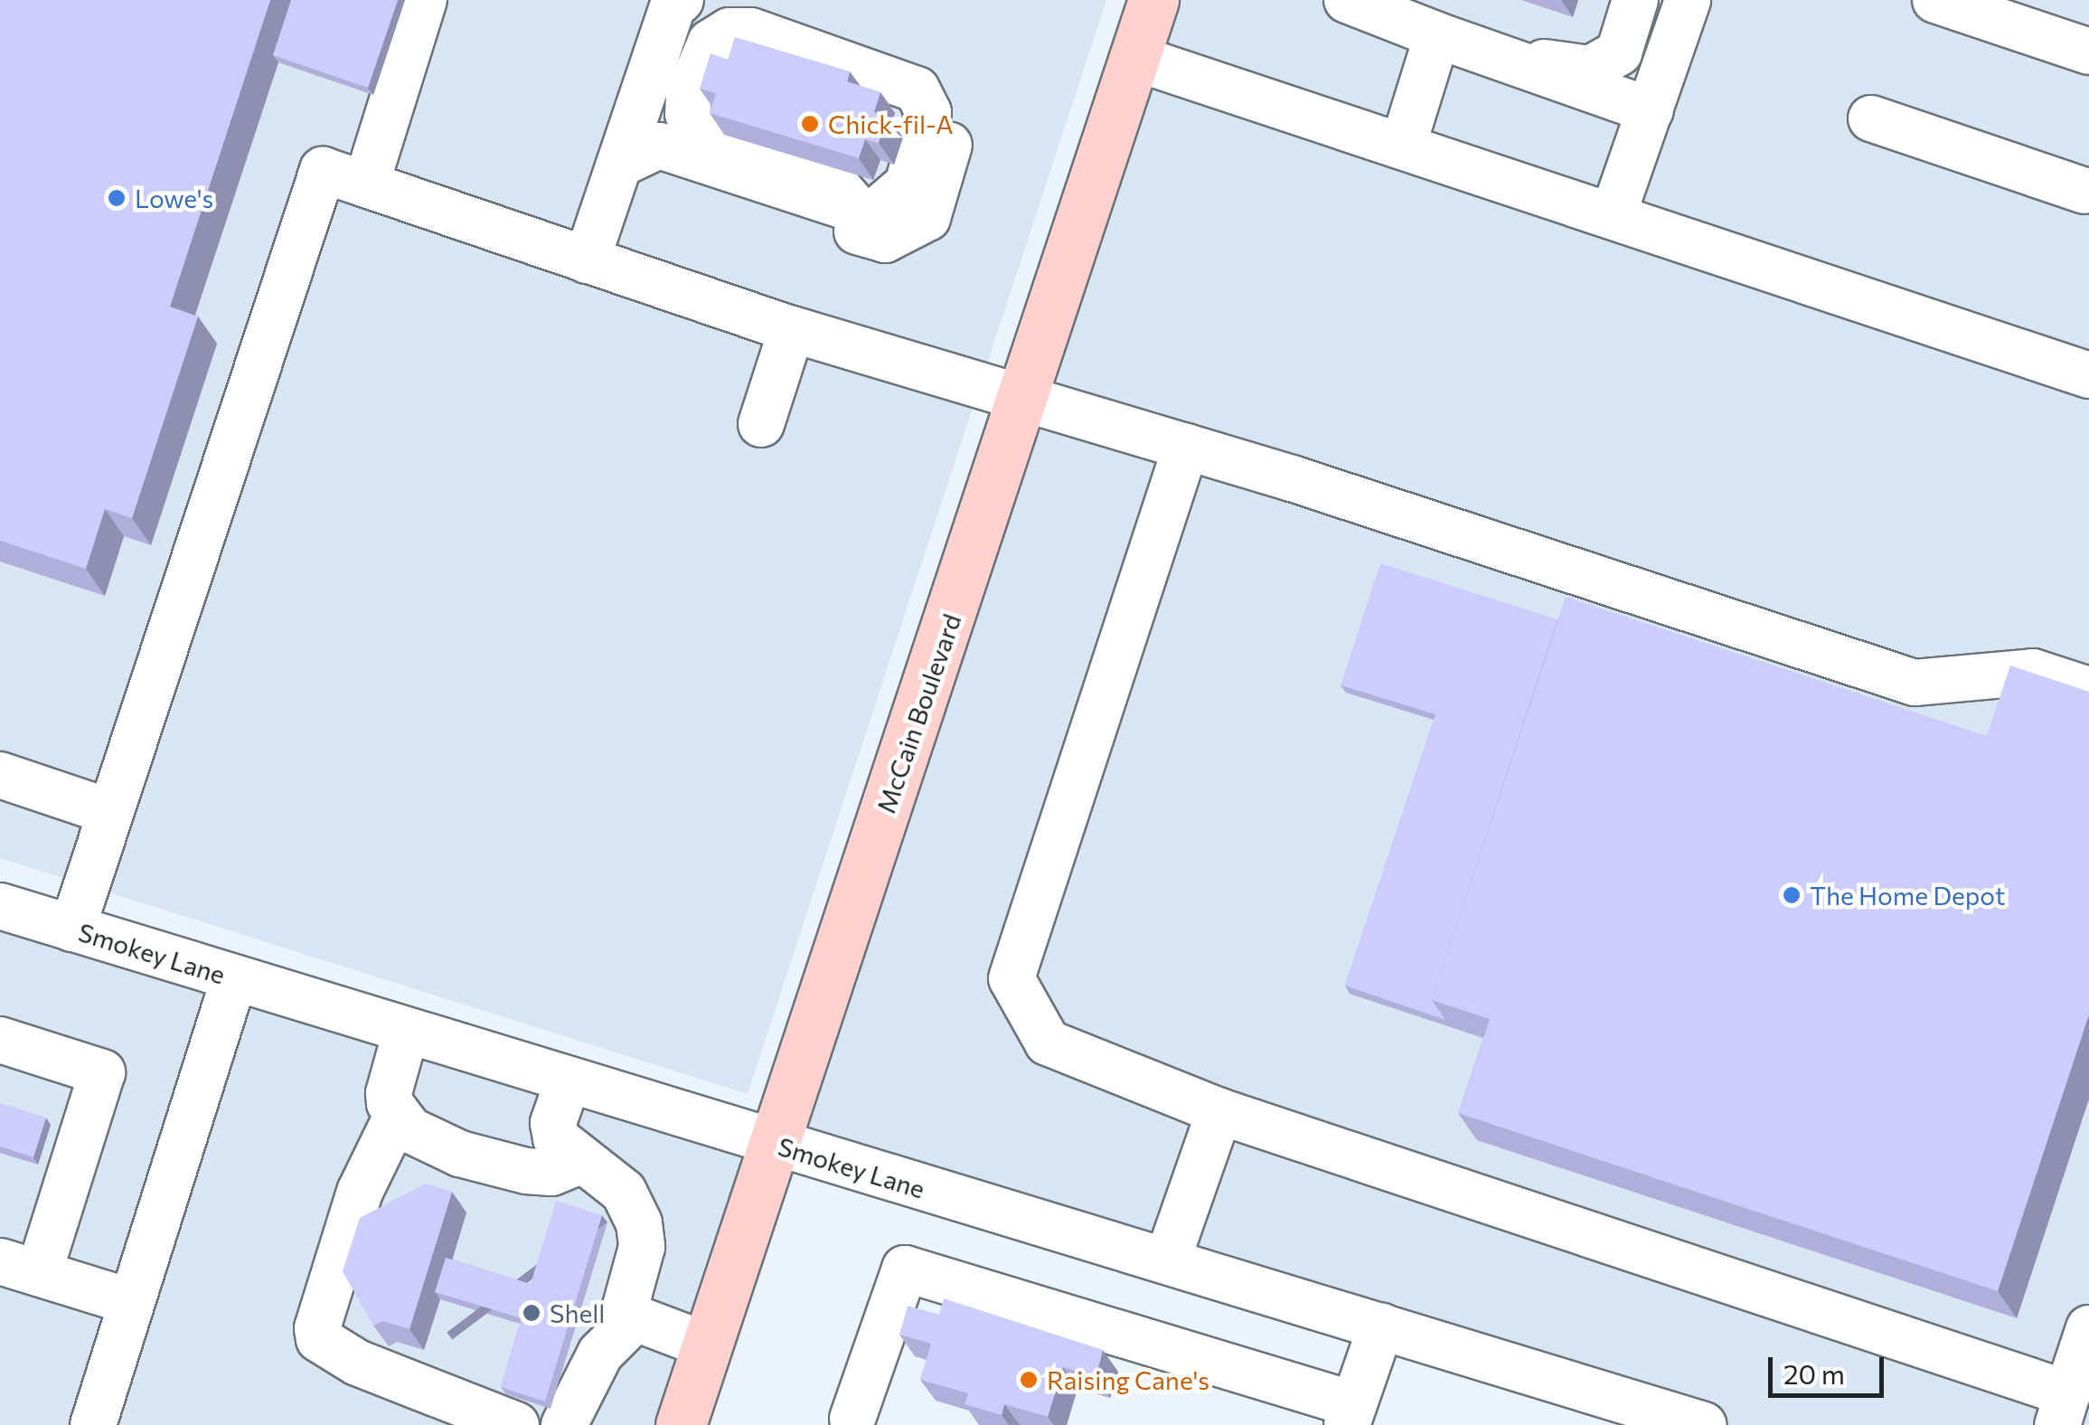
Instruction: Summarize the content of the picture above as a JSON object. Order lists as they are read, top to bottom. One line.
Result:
{"streets":{"main road":["McCain Boulevard"],"street":["Smokey Lane"]},"crossings":[["McCain Boulevard","Smokey Lane"]],"places":["Chick-fil-A","Lowe's","The Home Depot","Shell","Raising Cane's"],"scale_bar":"20 m"}
